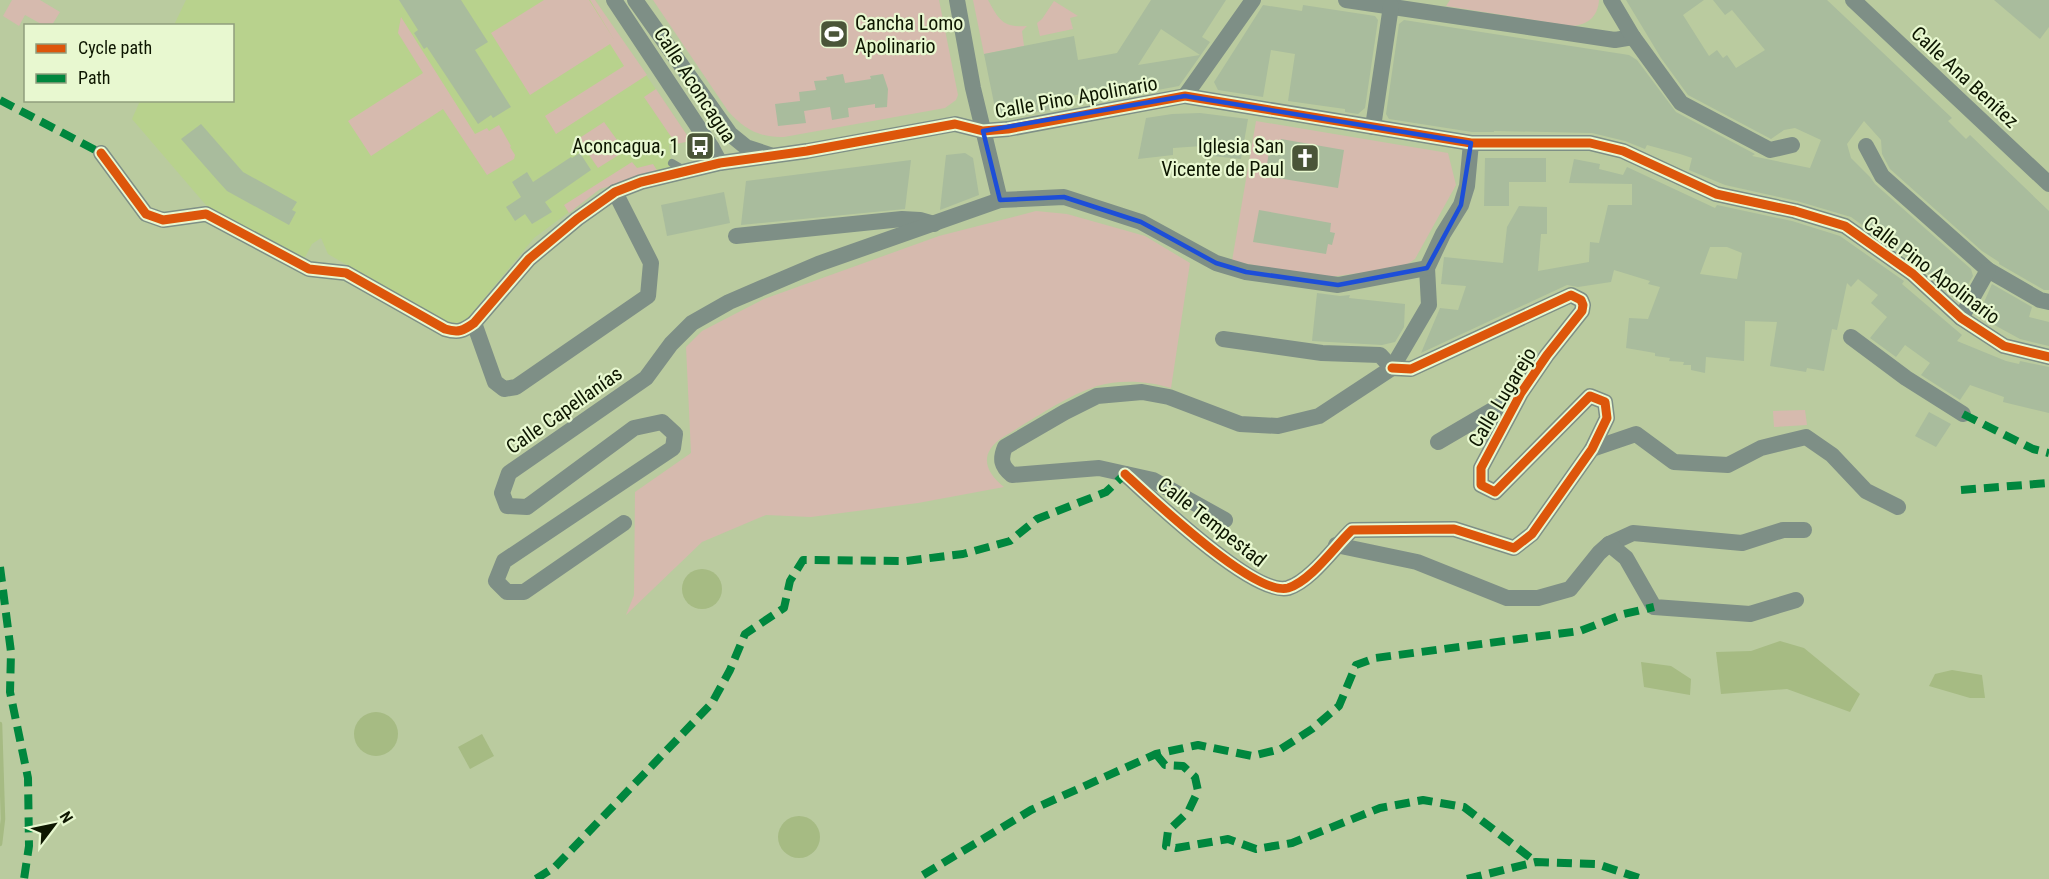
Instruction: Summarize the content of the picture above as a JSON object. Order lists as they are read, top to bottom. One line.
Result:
{"streets":{"street":["Calle Ana Benítez","Calle Aconcagua","Calle Pino Apolinario","Calle Lugarejo","Calle Capellanías","Calle Tempestad"]},"crossings":[["Calle Aconcagua","Calle Pino Apolinario"],["Calle Pino Apolinario","Calle Tempestad"],["Calle Lugarejo","Calle Tempestad"],["Calle Capellanías","Calle Tempestad"]],"places":{"sports":["Cancha Lomo Apolinario"],"bus stop":["Aconcagua, 1"],"church":["Iglesia San Vicente de Paul"]},"legend":["Cycle path","Path"],"north":"top right"}
